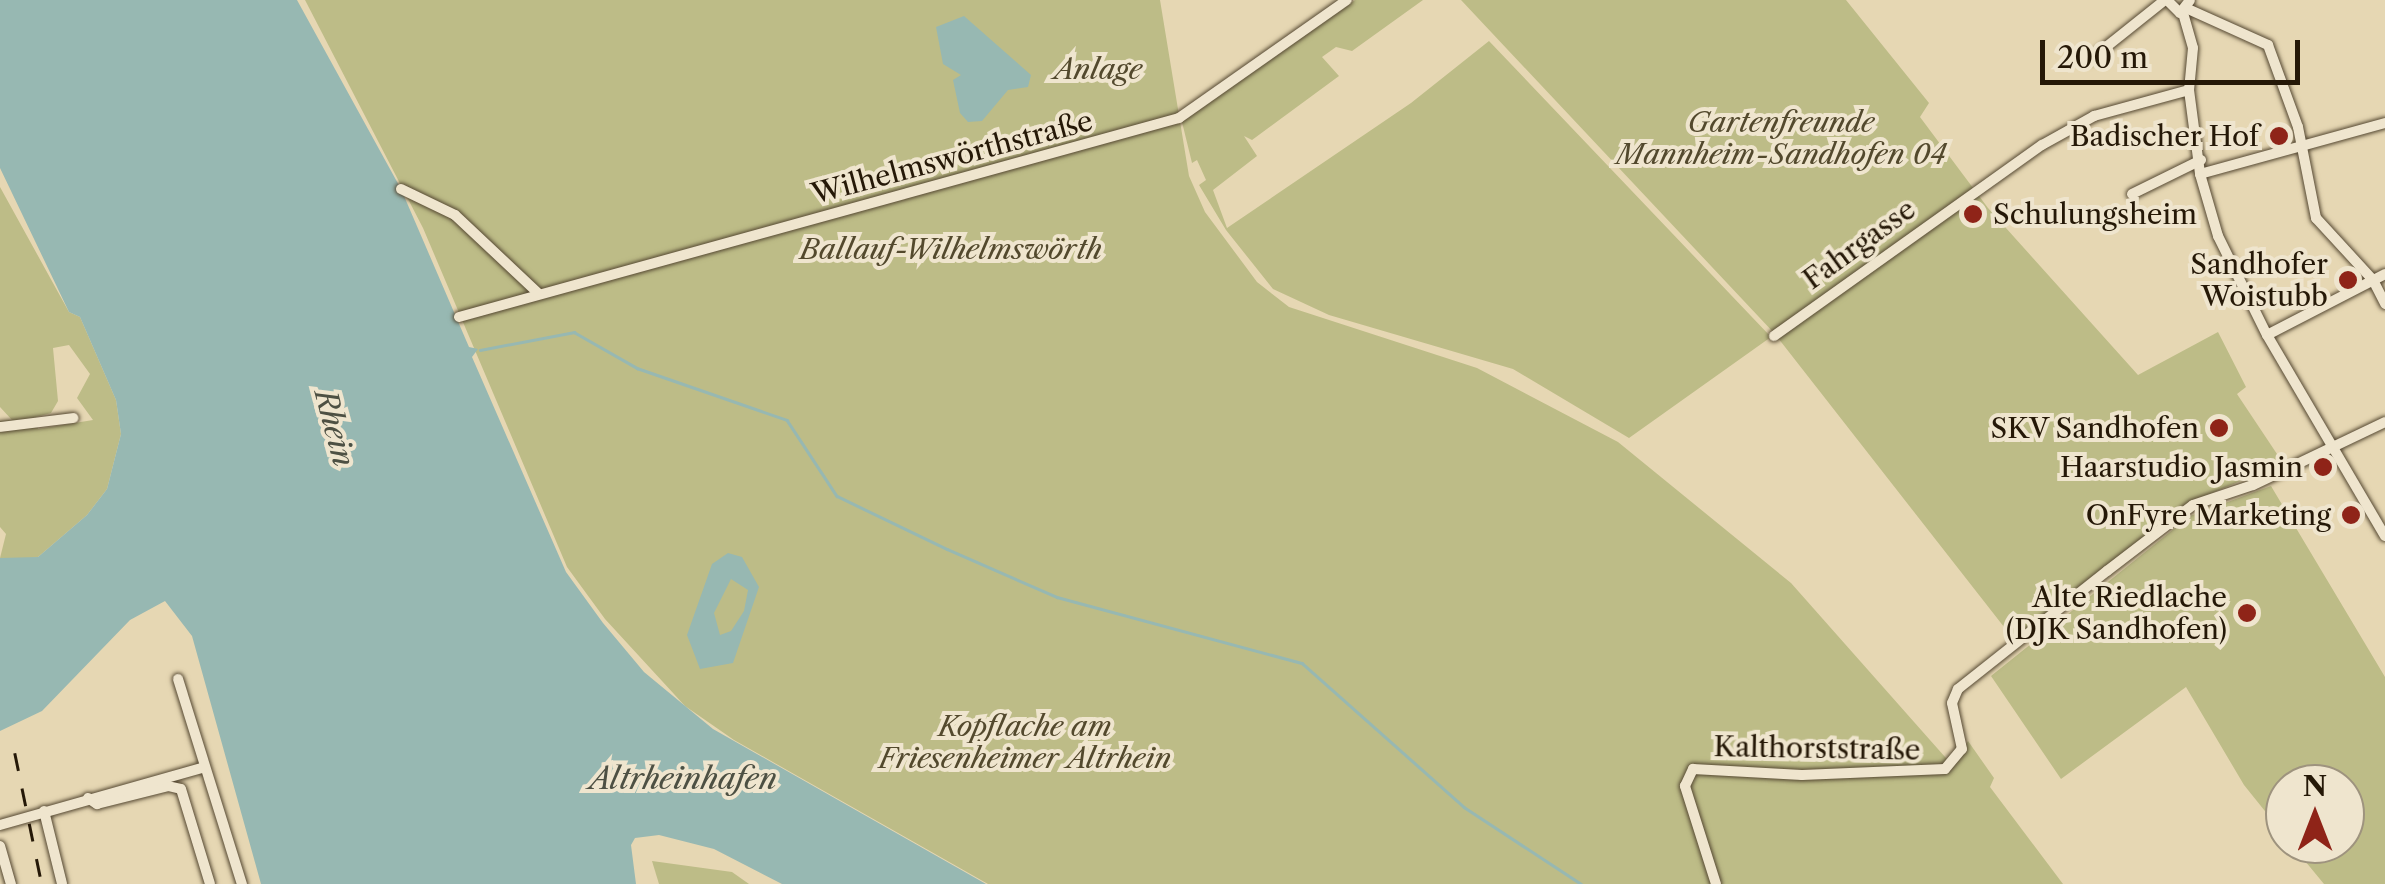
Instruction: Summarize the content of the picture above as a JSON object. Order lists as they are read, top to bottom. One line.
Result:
{"streets":{"street":["Wilhelmswörthstraße","Fahrgasse","Kalthorststraße"]},"water":["Rhein","Altrheinhafen"],"parks":["Anlage","Gartenfreunde Mannheim-Sandhofen 04","Ballauf-Wilhelmswörth","Kopflache am Friesenheimer Altrhein"],"places":["Badischer Hof","Schulungsheim","Sandhofer Woistubb","SKV Sandhofen","Haarstudio Jasmin","OnFyre Marketing","Alte Riedlache (DJK Sandhofen)"],"scale_bar":"200 m","north":"top"}
